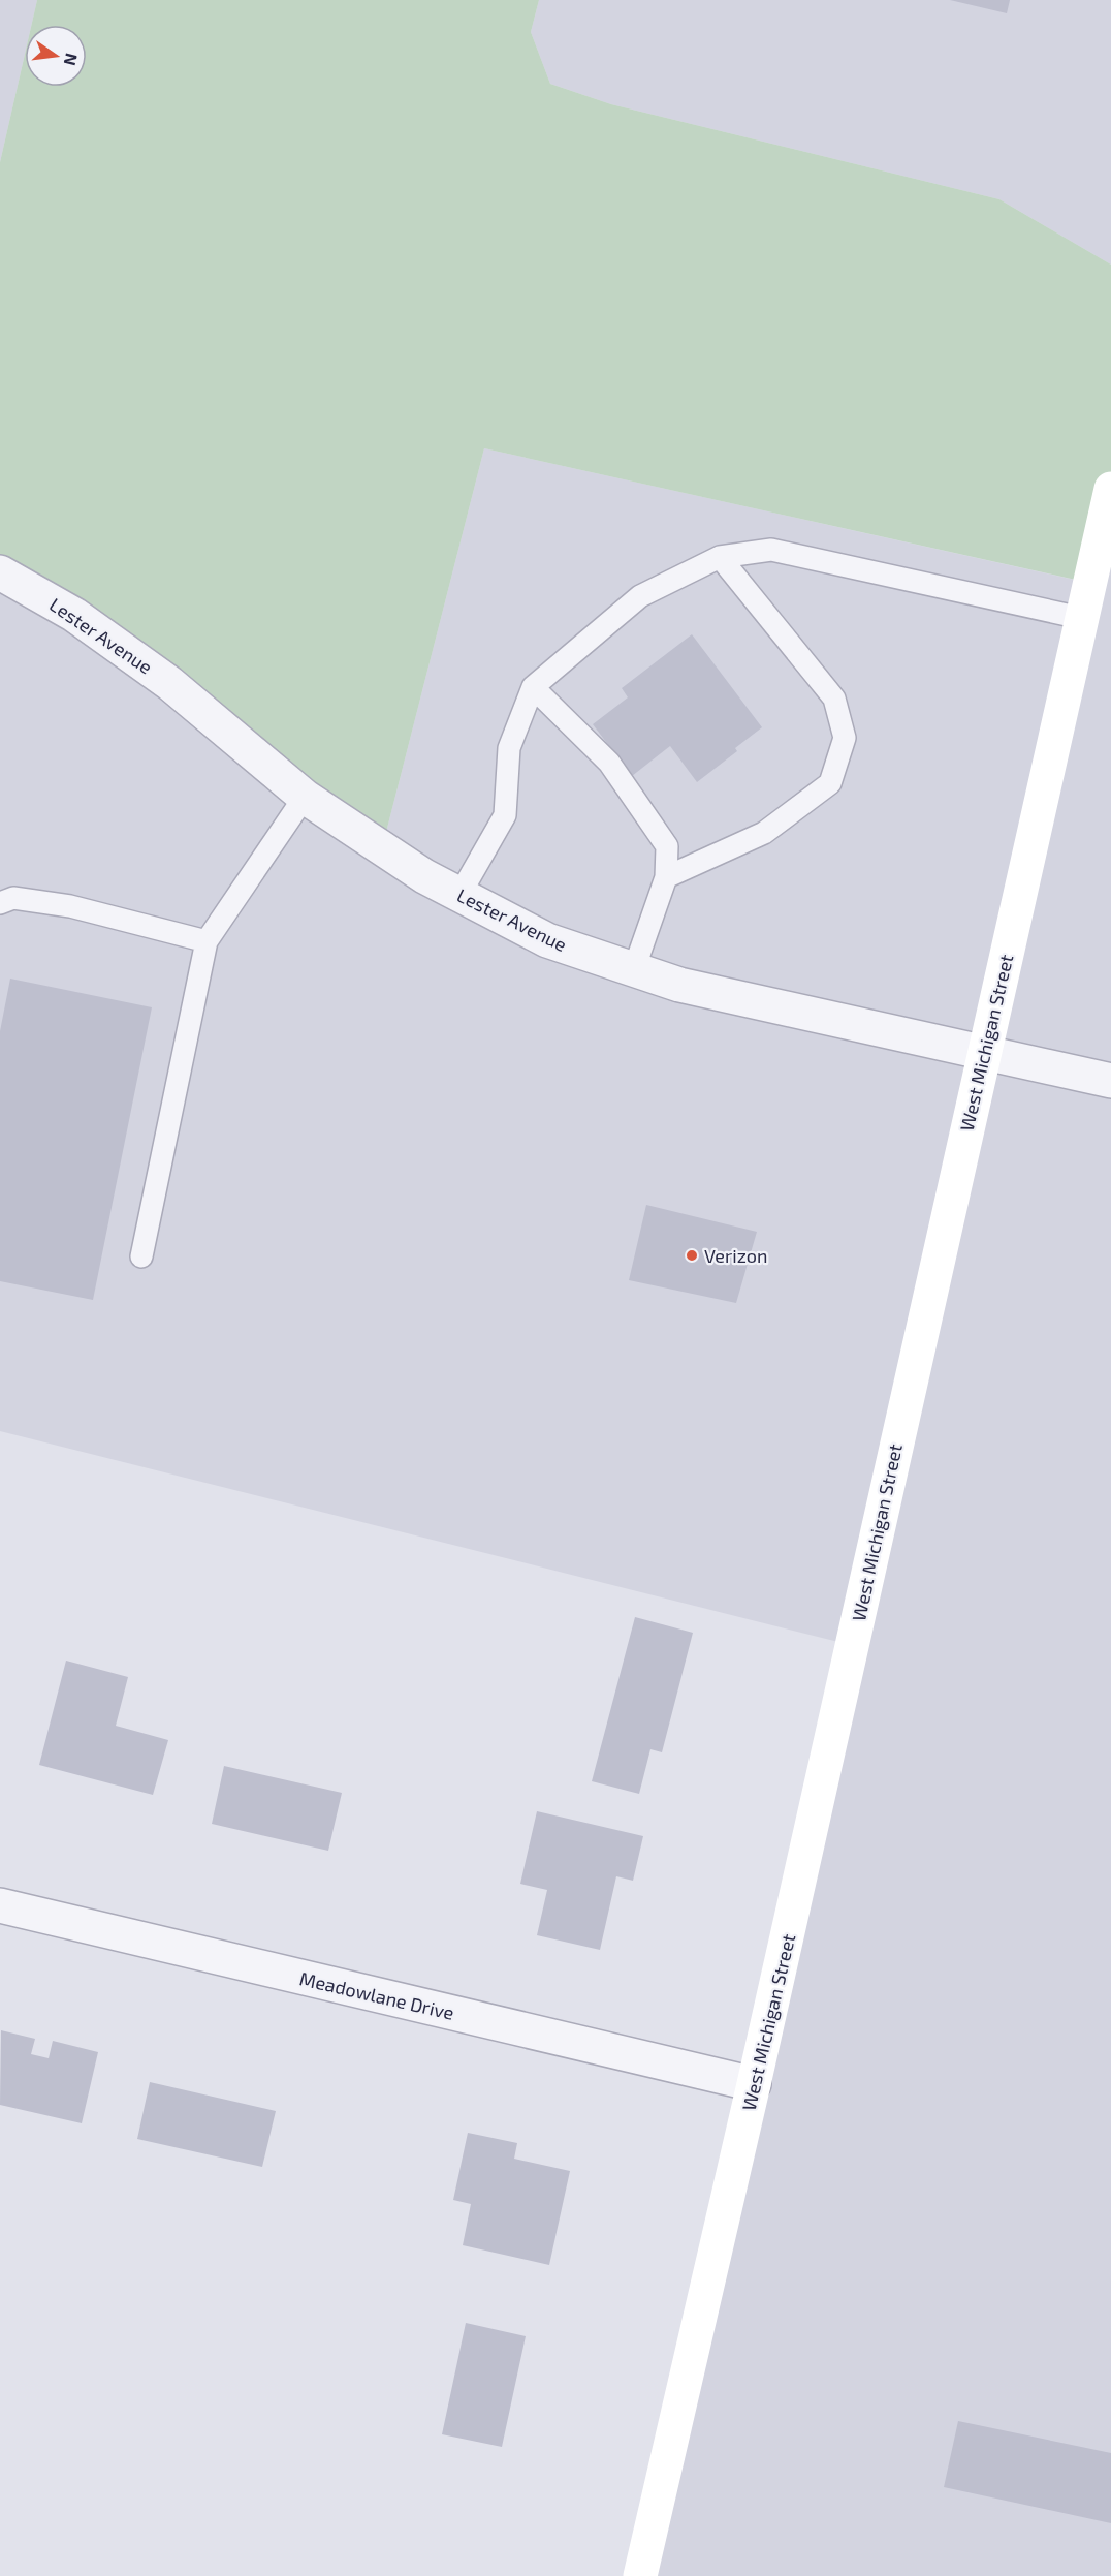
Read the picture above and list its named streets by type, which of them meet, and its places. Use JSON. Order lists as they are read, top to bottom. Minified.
{"streets":{"main road":["West Michigan Street"],"street":["Lester Avenue","Meadowlane Drive"]},"crossings":[["Lester Avenue","West Michigan Street"],["West Michigan Street","Meadowlane Drive"]],"places":["Verizon"],"north":"right"}
